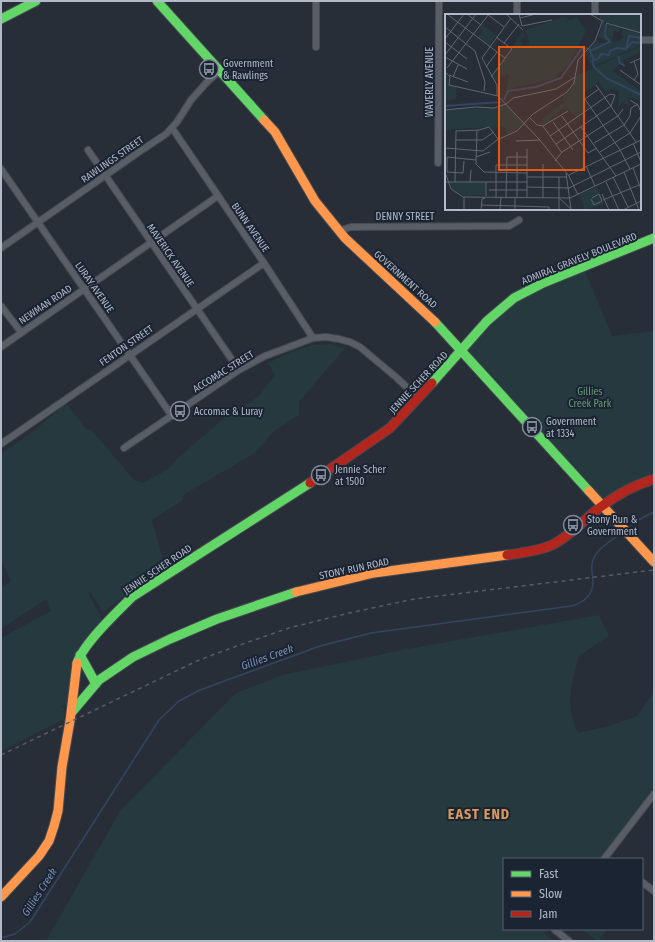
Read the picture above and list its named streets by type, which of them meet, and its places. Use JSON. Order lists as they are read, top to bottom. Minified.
{"streets":{"street":["WAVERLY AVENUE","RAWLINGS STREET","DENNY STREET","BUNN AVENUE","MAVERICK AVENUE","ADMIRAL GRAVELY BOULEVARD","GOVERNMENT ROAD","LURAY AVENUE","NEWMAN ROAD","FENTON STREET","ACCOMAC STREET","JENNIE SCHER ROAD","STONY RUN ROAD"]},"crossings":[["RAWLINGS STREET","BUNN AVENUE"],["RAWLINGS STREET","MAVERICK AVENUE"],["RAWLINGS STREET","GOVERNMENT ROAD"],["RAWLINGS STREET","LURAY AVENUE"],["DENNY STREET","GOVERNMENT ROAD"],["BUNN AVENUE","NEWMAN ROAD"],["BUNN AVENUE","FENTON STREET"],["BUNN AVENUE","ACCOMAC STREET"],["MAVERICK AVENUE","NEWMAN ROAD"],["MAVERICK AVENUE","FENTON STREET"],["MAVERICK AVENUE","ACCOMAC STREET"],["ADMIRAL GRAVELY BOULEVARD","GOVERNMENT ROAD"],["ADMIRAL GRAVELY BOULEVARD","JENNIE SCHER ROAD"],["GOVERNMENT ROAD","JENNIE SCHER ROAD"],["GOVERNMENT ROAD","STONY RUN ROAD"],["LURAY AVENUE","NEWMAN ROAD"],["LURAY AVENUE","FENTON STREET"],["LURAY AVENUE","ACCOMAC STREET"],["ACCOMAC STREET","JENNIE SCHER ROAD"],["JENNIE SCHER ROAD","STONY RUN ROAD"]],"districts":["EAST END"],"water":["Gillies Creek"],"parks":["Gillies Creek Park"],"places":{"bus stop":["Government & Rawlings","Accomac & Luray","Government at 1334","Jennie Scher at 1500","Stony Run & Government"]},"legend":["Fast","Slow","Jam"]}
